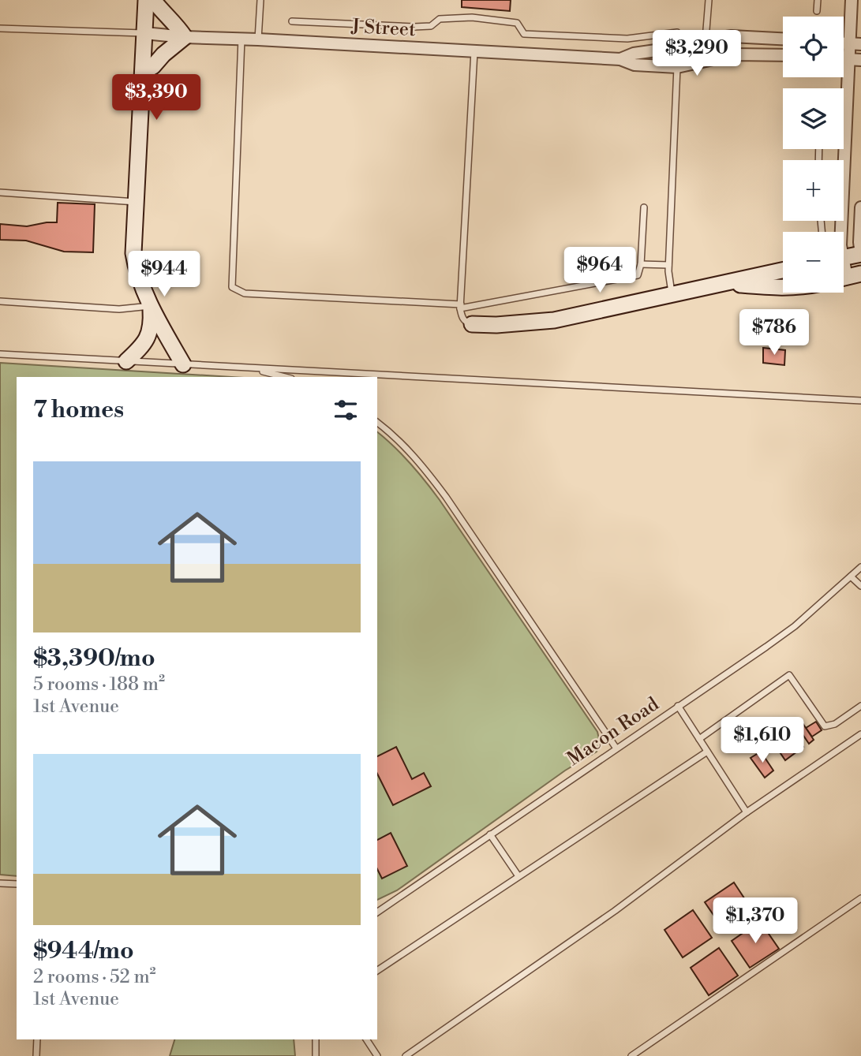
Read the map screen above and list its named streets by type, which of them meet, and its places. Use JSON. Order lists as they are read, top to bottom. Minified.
{"streets":{"street":["J Street"],"lane":["Macon Road"]},"page":{"map_buttons":["+","−"],"price":["$3,290","$3,390","$964","$944","$786","$1,610","$1,370"],"heading":"7 homes","list":[{"name":"$3,390/mo","note":"5 rooms · 188 m² · 1st Avenue"},{"name":"$944/mo","note":"2 rooms · 52 m² · 1st Avenue"}]}}
